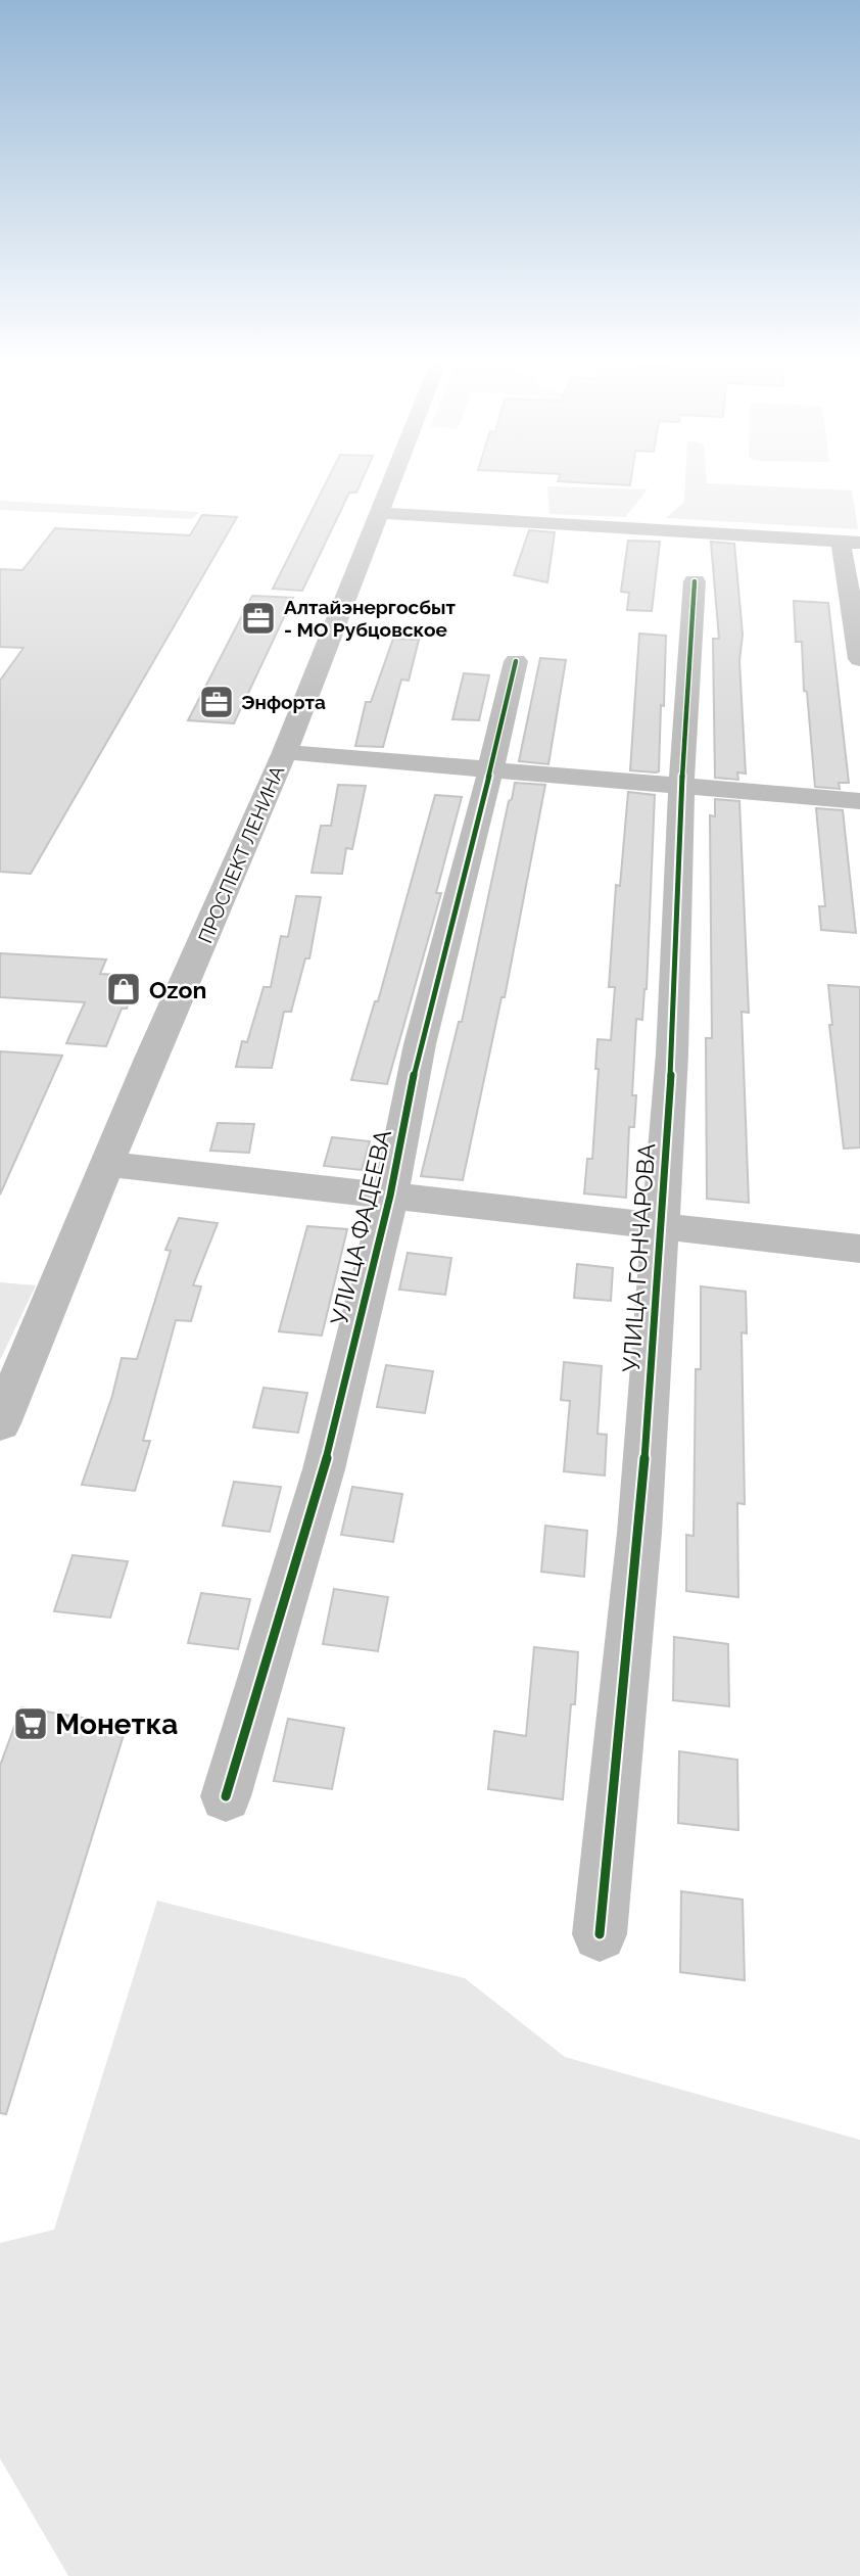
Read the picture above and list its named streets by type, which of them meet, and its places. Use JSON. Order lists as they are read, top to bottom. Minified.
{"streets":{"street":["ПРОСПЕКТ ЛЕНИНА","УЛИЦА ФАДЕЕВА","УЛИЦА ГОНЧАРОВА"]},"places":{"office":["Алтайэнергосбыт - МО Рубцовское","Энфорта"],"shop":["Ozon"],"supermarket":["Монетка"]}}
